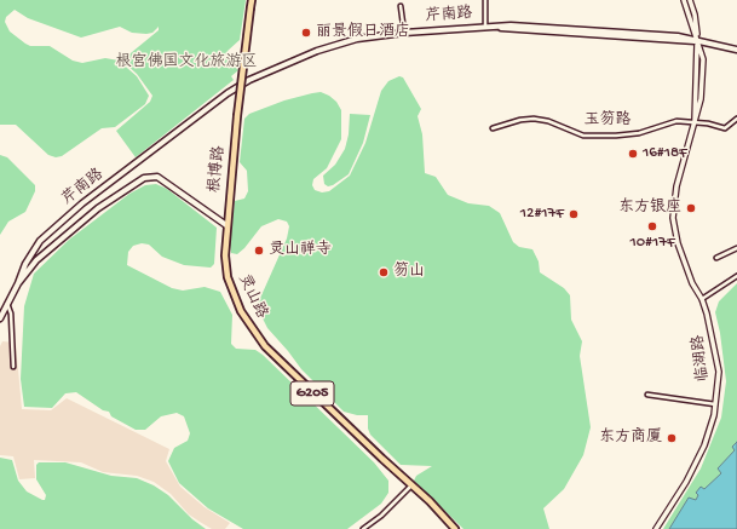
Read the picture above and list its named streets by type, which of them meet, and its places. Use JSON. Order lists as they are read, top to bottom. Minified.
{"streets":{"highway":["根博路","灵山路","G205"],"main road":["芹南路"],"street":["玉笏路","临湖路"]},"crossings":[["芹南路","临湖路"],["玉笏路","临湖路"],["根博路","灵山路"]],"parks":["根宫佛国文化旅游区"],"places":["丽景假日酒店","16#18F","东方银座","12#17F","10#17F","灵山禅寺","笏山","东方商厦"]}
